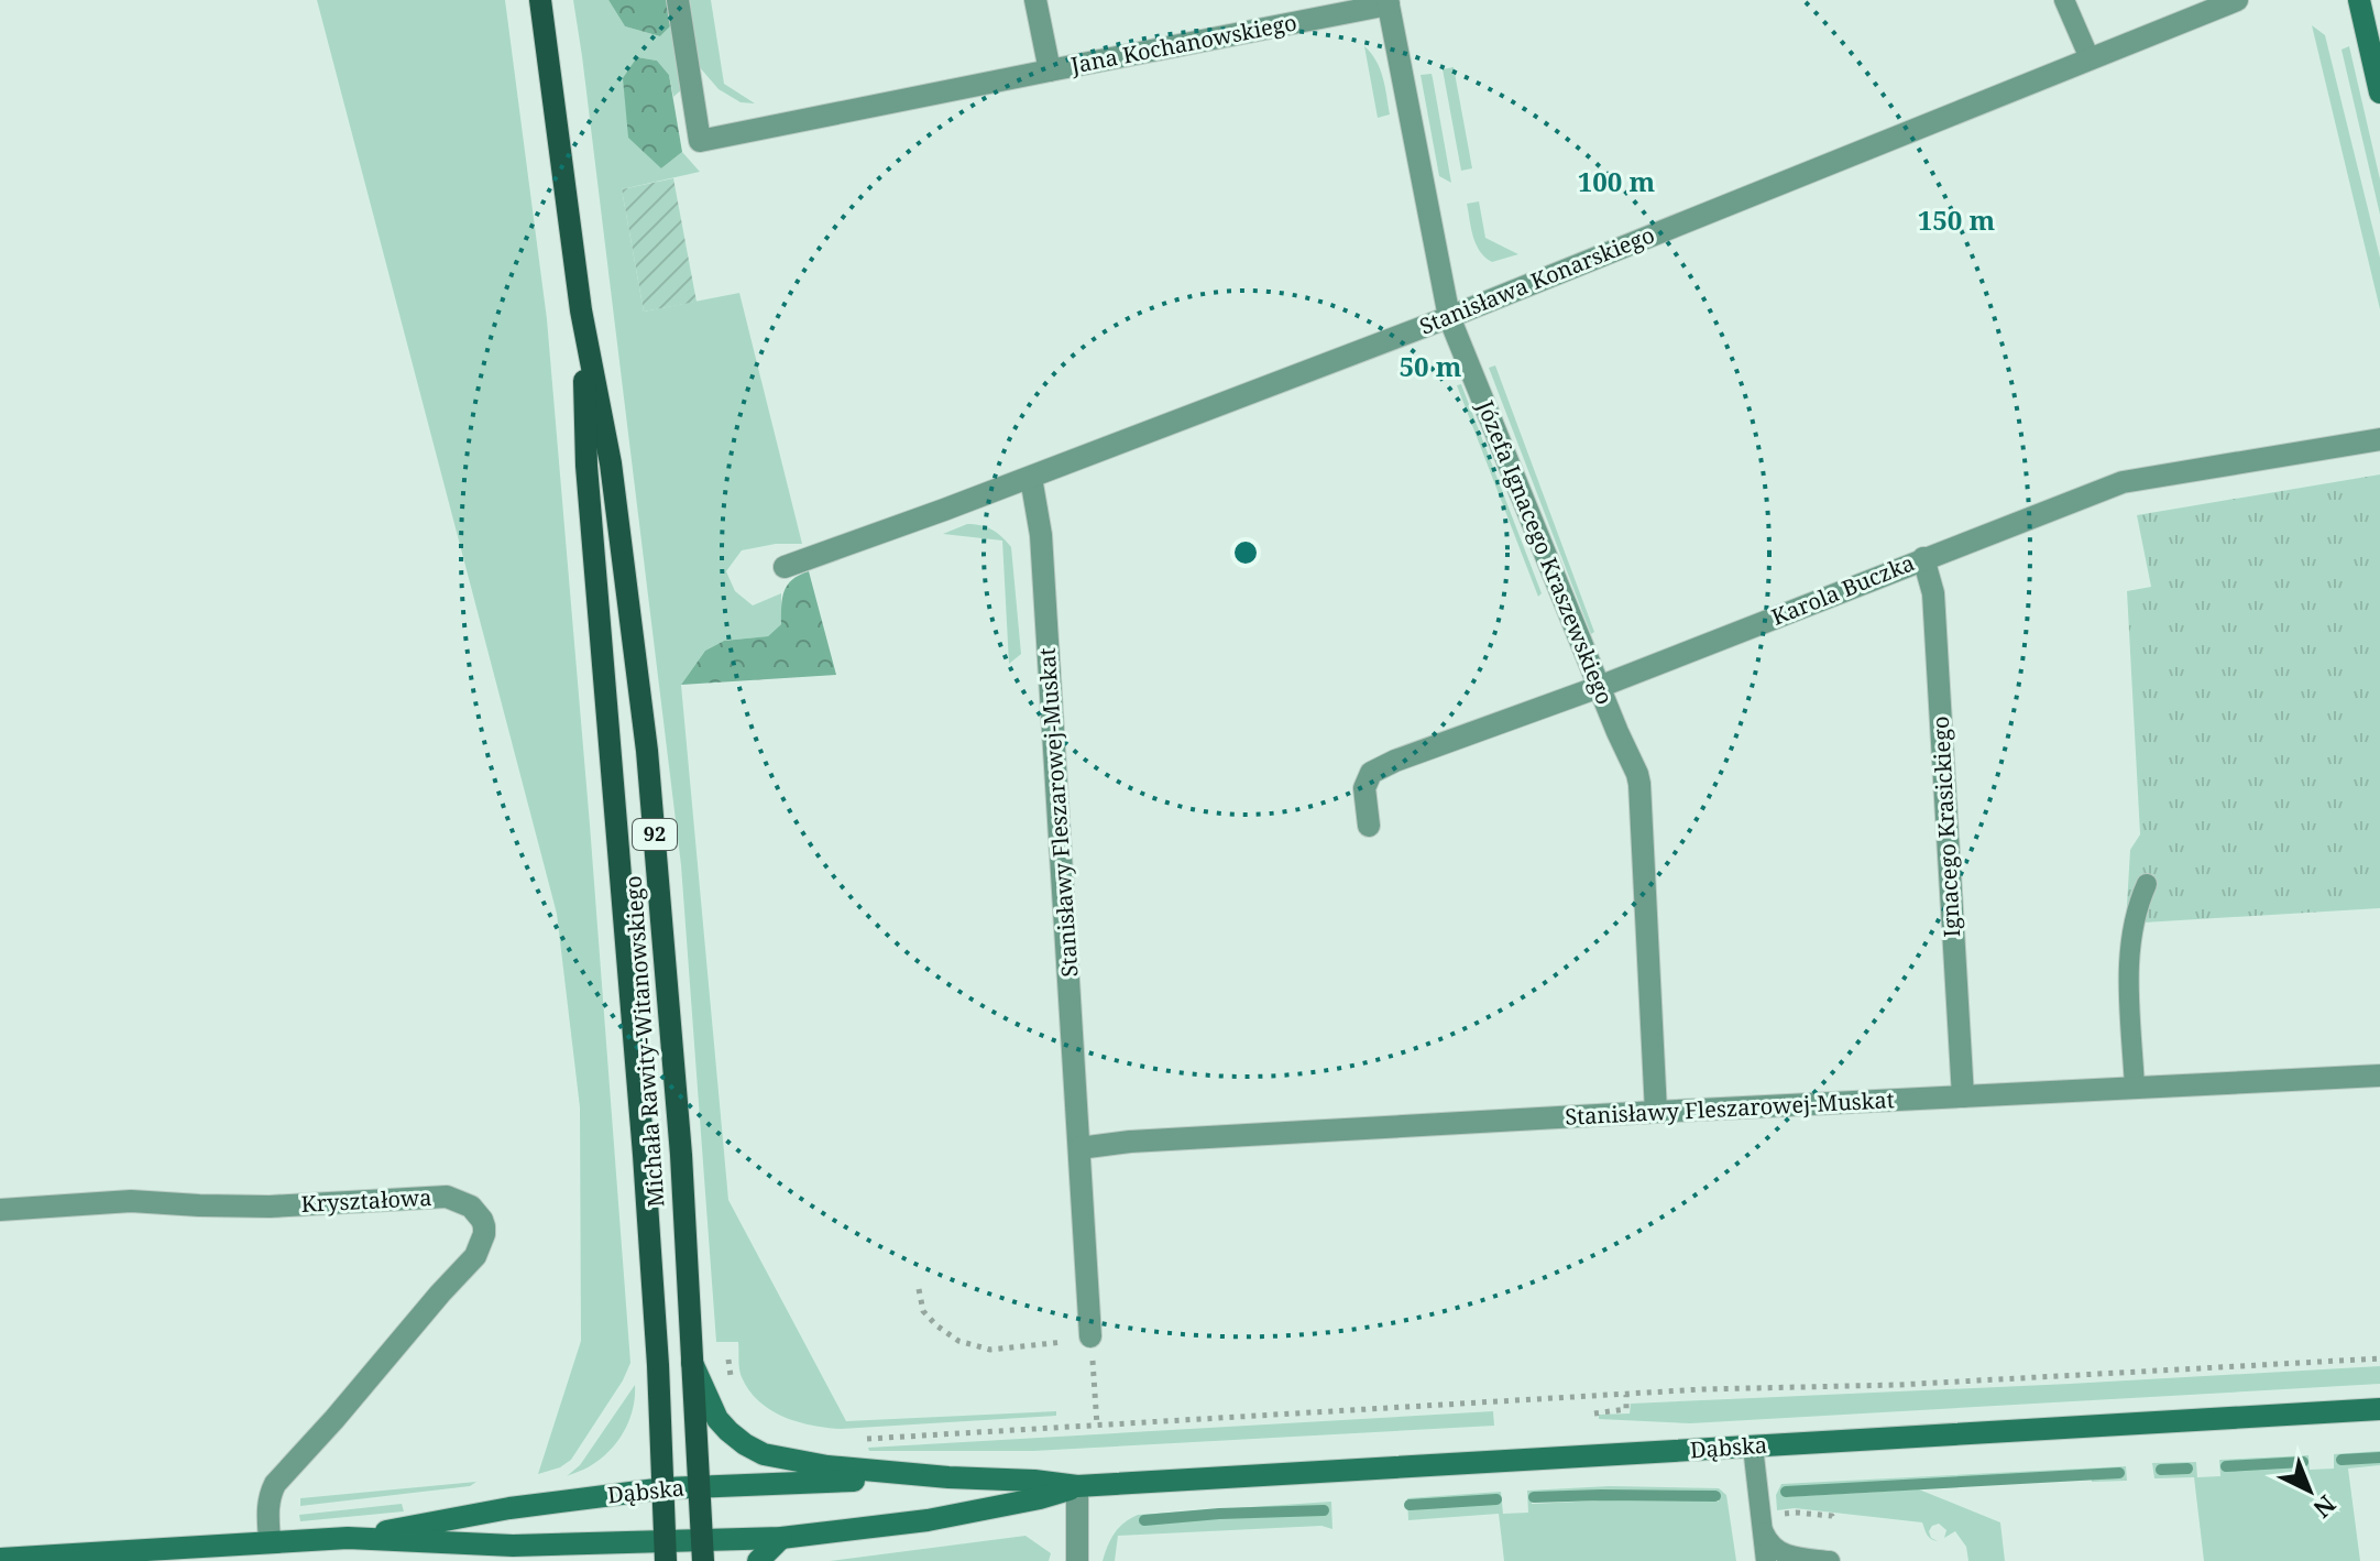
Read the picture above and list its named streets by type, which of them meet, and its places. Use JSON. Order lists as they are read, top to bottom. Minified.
{"streets":{"main road":["92","Michała Rawity-Witanowskiego"],"street":["Jana Kochanowskiego","Stanisława Konarskiego","Józefa Ignacego Kraszewskiego","Karola Buczka","Stanisławy Fleszarowej-Muskat","Ignacego Krasickiego","Kryształowa","Dąbska"]},"crossings":[["Jana Kochanowskiego","Józefa Ignacego Kraszewskiego"],["Stanisława Konarskiego","Józefa Ignacego Kraszewskiego"],["Stanisława Konarskiego","Stanisławy Fleszarowej-Muskat"],["Józefa Ignacego Kraszewskiego","Karola Buczka"],["Józefa Ignacego Kraszewskiego","Stanisławy Fleszarowej-Muskat"],["Karola Buczka","Ignacego Krasickiego"],["Stanisławy Fleszarowej-Muskat","Ignacego Krasickiego"],["Michała Rawity-Witanowskiego","Dąbska"],["Kryształowa","Dąbska"]],"north":"bottom right","rings":["100 m","150 m","50 m"]}
